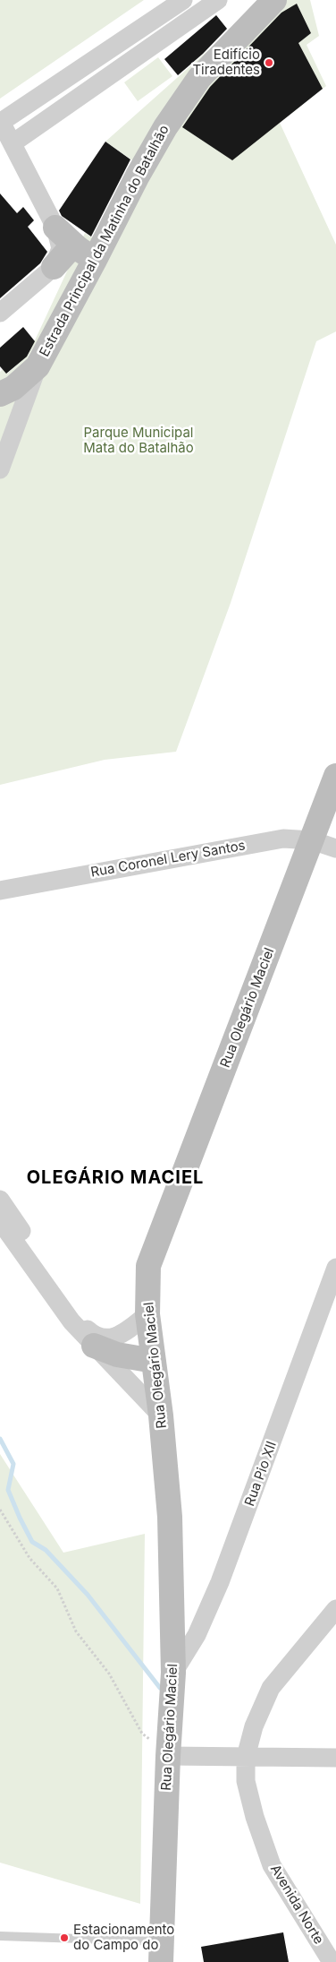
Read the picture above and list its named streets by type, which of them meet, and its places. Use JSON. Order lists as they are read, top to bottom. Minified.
{"streets":{"street":["Estrada Principal da Matinha do Batalhão","Rua Coronel Lery Santos","Rua Olegário Maciel","Rua Pio XII","Avenida Norte"]},"crossings":[["Rua Coronel Lery Santos","Rua Olegário Maciel"],["Rua Olegário Maciel","Rua Pio XII"]],"districts":["OLEGÁRIO MACIEL"],"parks":["Parque Municipal Mata do Batalhão"],"places":["Edifício Tiradentes","Estacionamento do Campo do"]}
